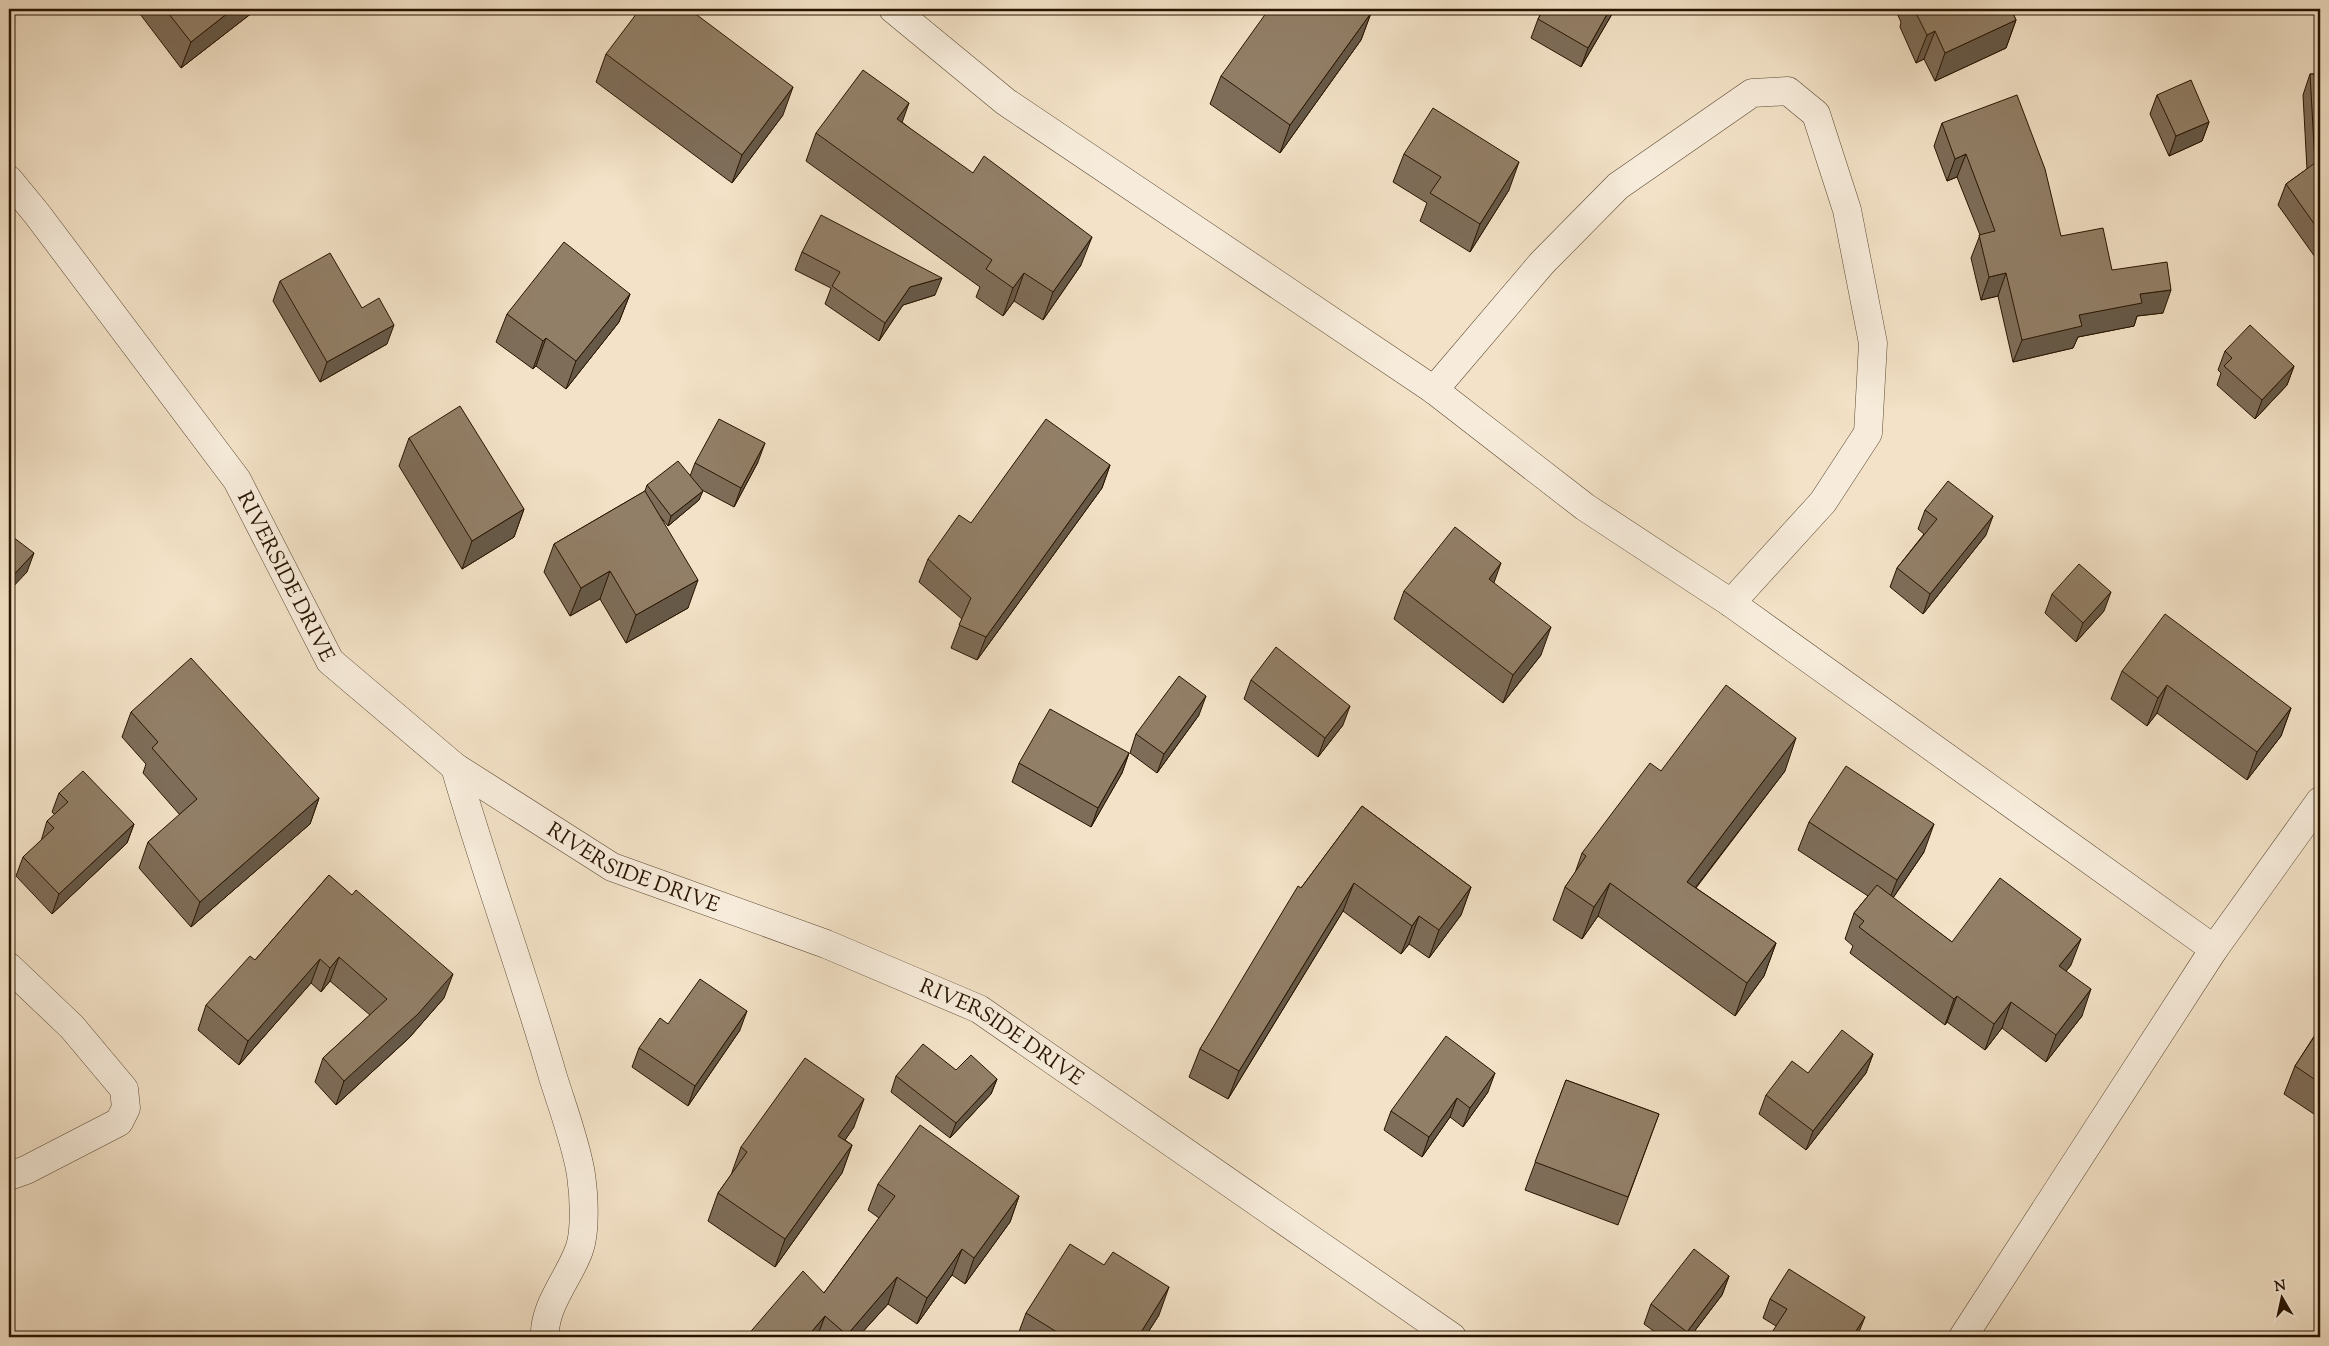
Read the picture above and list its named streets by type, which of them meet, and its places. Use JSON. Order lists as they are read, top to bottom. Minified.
{"streets":{"street":["RIVERSIDE DRIVE"]},"north":"top"}
